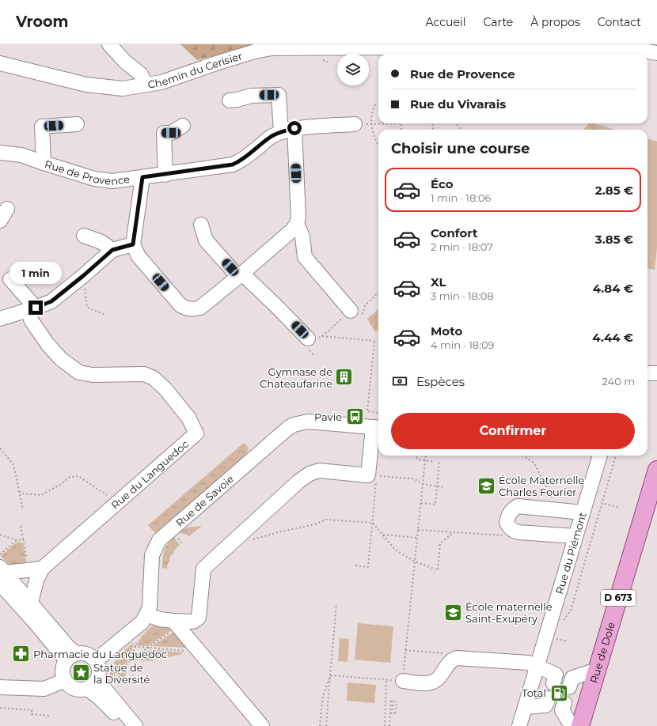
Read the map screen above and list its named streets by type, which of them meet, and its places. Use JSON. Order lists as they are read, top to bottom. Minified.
{"streets":{"main road":["D 673","Rue de Dole"],"street":["Chemin du Cerisier","Rue de Provence","Rue du Languedoc","Rue de Savoie","Rue du Piémont"]},"places":{"building":["Gymnase de Chateaufarine"],"bus stop":["Pavie"],"school or university":["École Maternelle Charles Fourier","École maternelle Saint-Exupéry"],"pharmacy":["Pharmacie du Languedoc"],"place":["Statue de la Diversité"],"fuel station":["Total"]},"page":{"header":"Vroom","nav":["Accueil","Carte","À propos","Contact"],"banner":["Rue de Provence","Rue du Vivarais"],"heading":"Choisir une course","list":[{"name":"Éco","note":"1 min · 18:06","value":"2.85 €"},{"name":"Confort","note":"2 min · 18:07","value":"3.85 €"},{"name":"XL","note":"3 min · 18:08","value":"4.84 €"},{"name":"Moto","note":"4 min · 18:09","value":"4.44 €"}],"bubble":"1 min","pay":["Espèces","240 m"],"buttons":"Confirmer"}}
